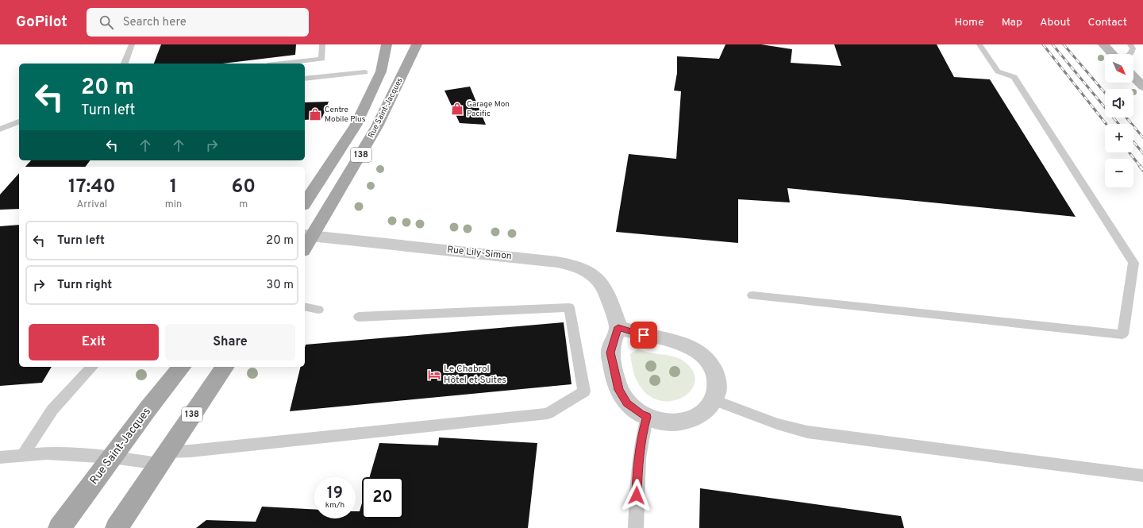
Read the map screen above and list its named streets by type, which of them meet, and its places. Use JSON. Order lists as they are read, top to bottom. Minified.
{"streets":{"main road":["Rue Saint-Jacques","138"],"street":["Rue Lily-Simon"]},"crossings":[["Rue Saint-Jacques","Rue Lily-Simon"]],"places":{"shop":["Garage Mon Pacific","Centre Mobile Plus"],"hotel":["Le Chabrol Hôtel et Suites"]},"north":"bottom right","page":{"header":"GoPilot","search":"Search here","nav":["Home","Map","About","Contact"],"map_buttons":["+","−"],"turn":["20 m","Turn left"],"eta":["17:40","Arrival","1","min","60","m"],"list":[{"name":"Turn left","value":"20 m"},{"name":"Turn right","value":"30 m"}],"buttons":["Exit","Share"],"speed":"19 km/h","limit":"20"}}
